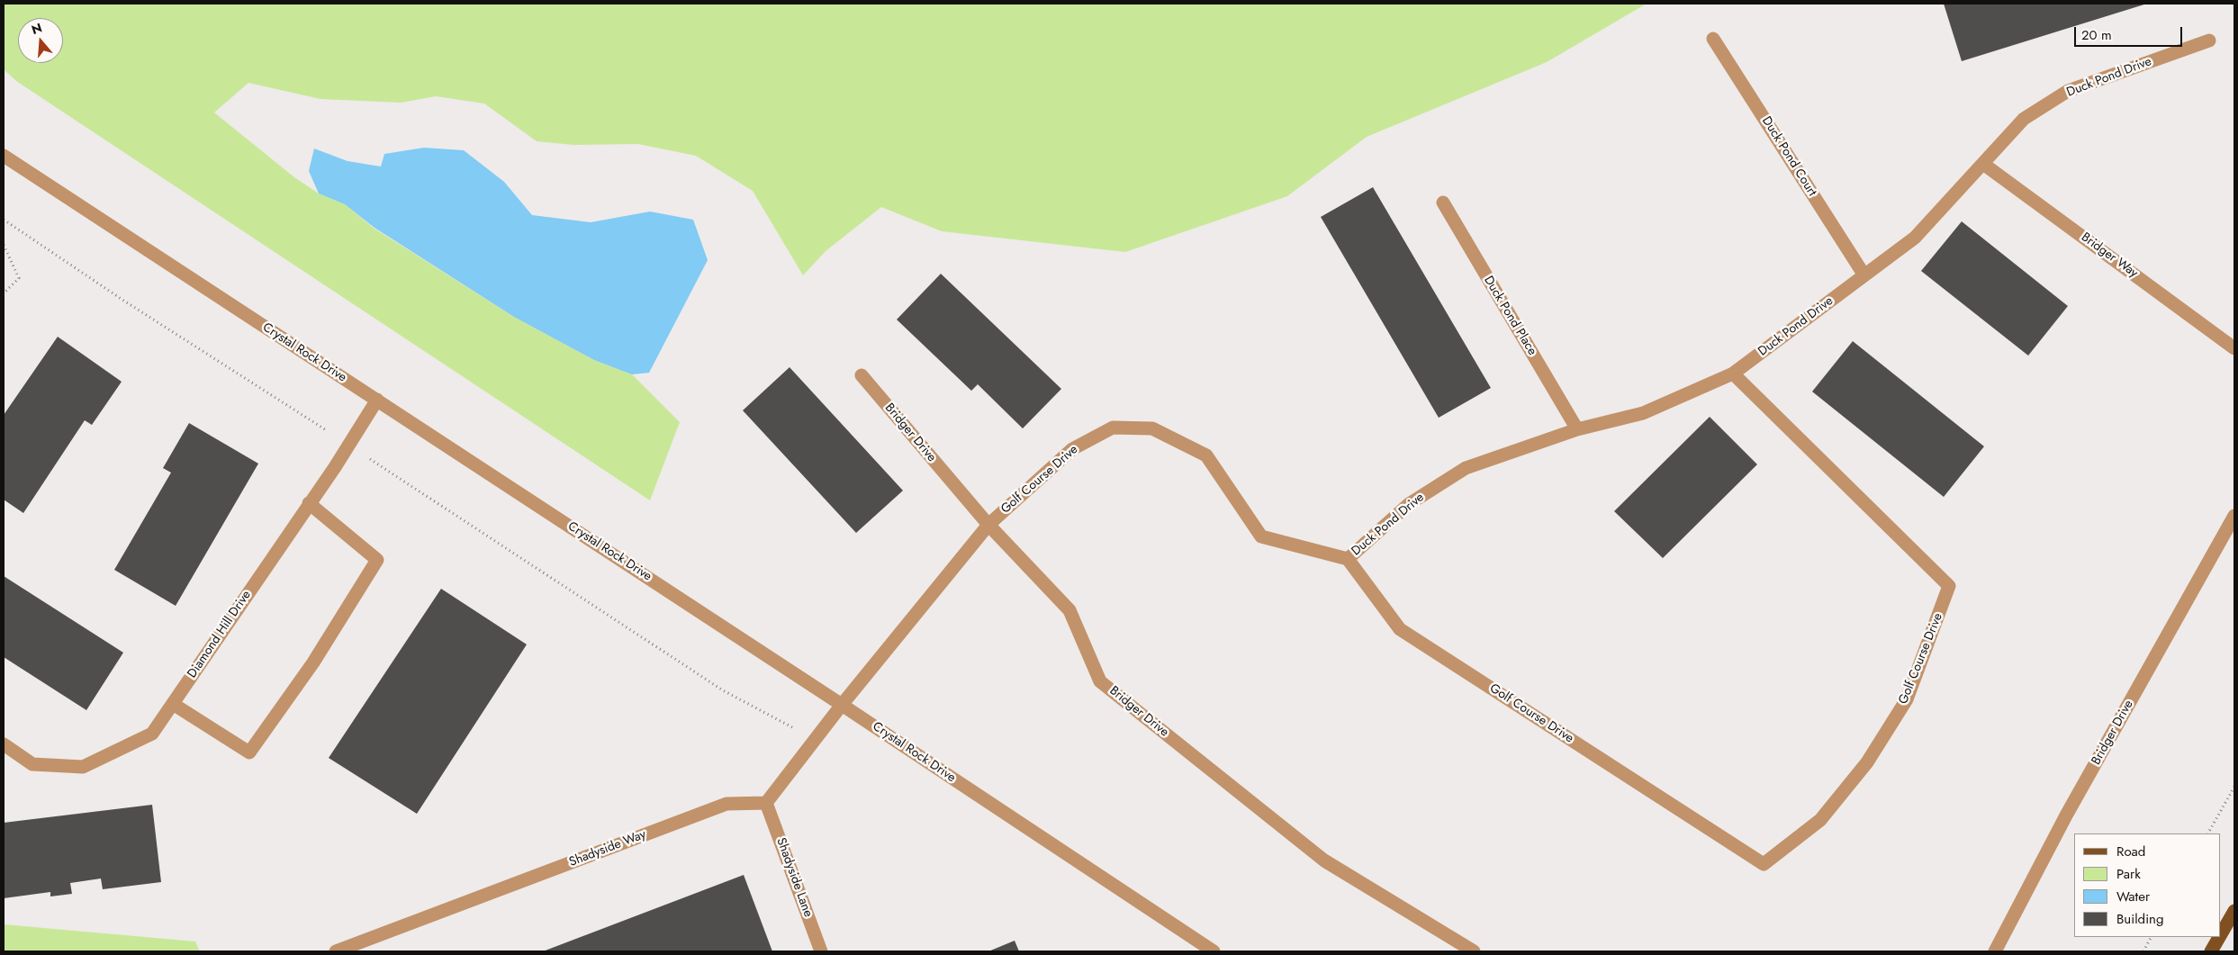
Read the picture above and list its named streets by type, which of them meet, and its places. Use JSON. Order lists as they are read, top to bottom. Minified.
{"streets":{"street":["Duck Pond Drive","Duck Pond Court","Bridger Way","Duck Pond Place","Crystal Rock Drive","Bridger Drive","Golf Course Drive","Diamond Hill Drive","Shadyside Way","Shadyside Lane"]},"crossings":[["Duck Pond Drive","Duck Pond Court"],["Duck Pond Drive","Bridger Way"],["Duck Pond Drive","Duck Pond Place"],["Duck Pond Drive","Golf Course Drive"],["Crystal Rock Drive","Golf Course Drive"],["Crystal Rock Drive","Diamond Hill Drive"],["Bridger Drive","Golf Course Drive"],["Shadyside Way","Shadyside Lane"]],"legend":["Road","Park","Water","Building"],"scale_bar":"20 m","north":"top"}
